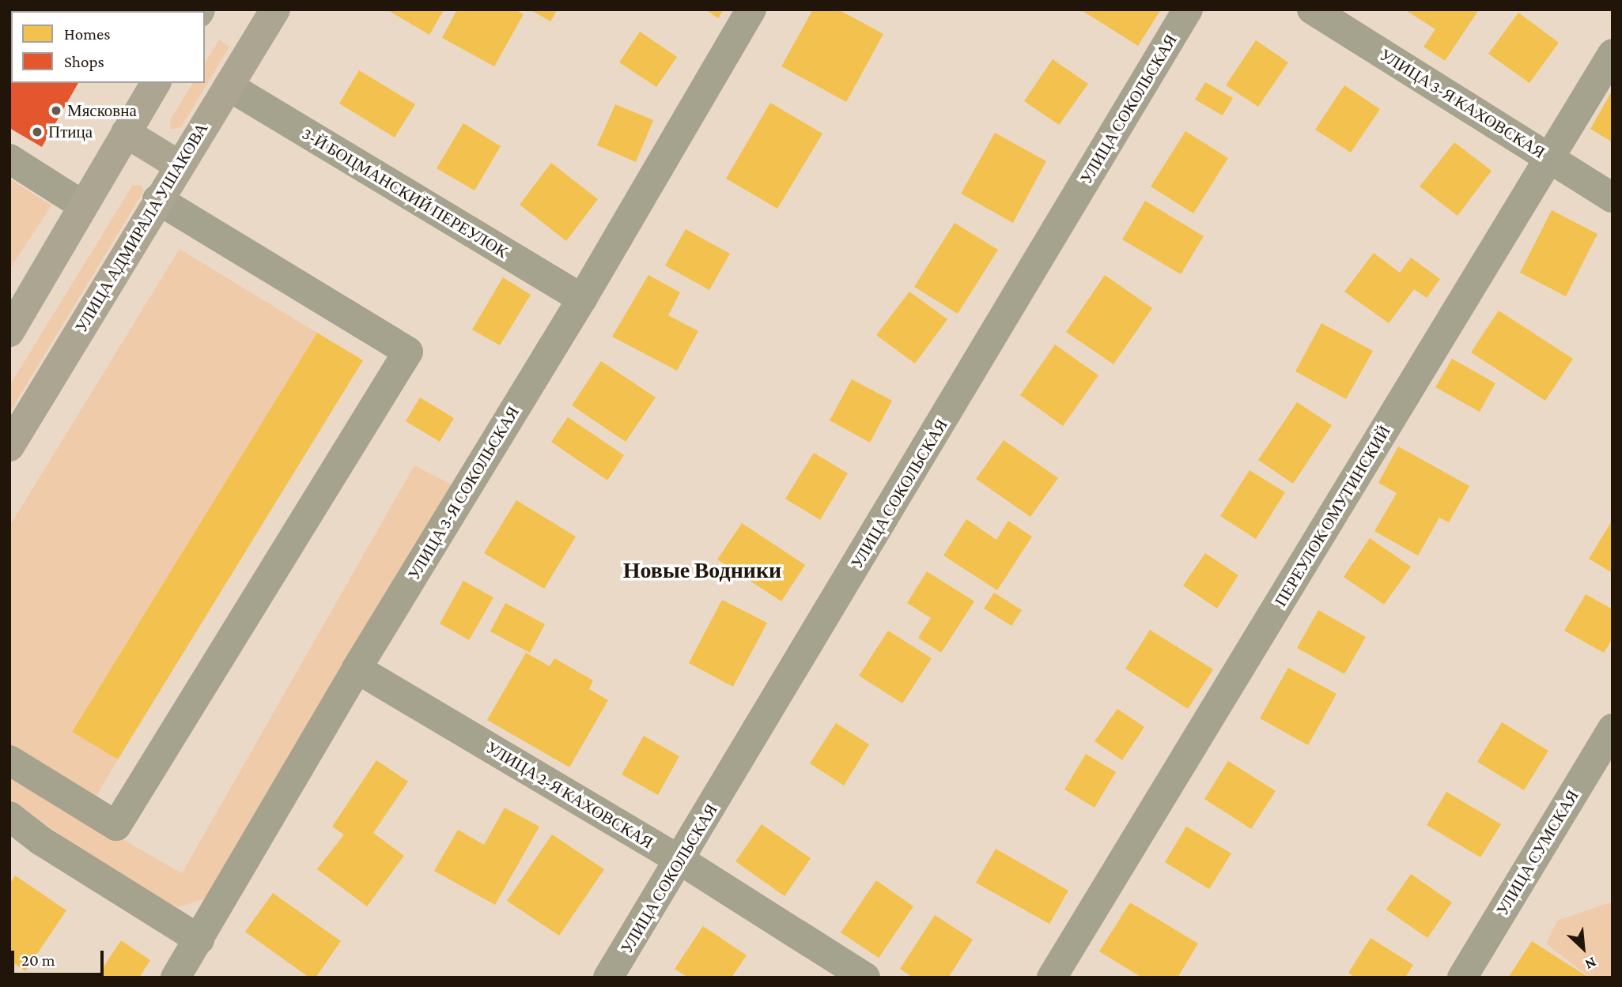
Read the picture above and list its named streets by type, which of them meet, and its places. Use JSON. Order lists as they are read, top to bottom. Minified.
{"streets":{"main road":["УЛИЦА АДМИРАЛА УШАКОВА"],"street":["УЛИЦА 3-Я КАХОВСКАЯ","УЛИЦА СОКОЛЬСКАЯ","3-Й БОЦМАНСКИЙ ПЕРЕУЛОК","УЛИЦА 3-Я СОКОЛЬСКАЯ","ПЕРЕУЛОК ОМУТИНСКИЙ","УЛИЦА 2-Я КАХОВСКАЯ","УЛИЦА СУМСКАЯ"]},"crossings":[["УЛИЦА 3-Я КАХОВСКАЯ","ПЕРЕУЛОК ОМУТИНСКИЙ"],["УЛИЦА СОКОЛЬСКАЯ","УЛИЦА 2-Я КАХОВСКАЯ"],["3-Й БОЦМАНСКИЙ ПЕРЕУЛОК","УЛИЦА АДМИРАЛА УШАКОВА"],["3-Й БОЦМАНСКИЙ ПЕРЕУЛОК","УЛИЦА 3-Я СОКОЛЬСКАЯ"],["УЛИЦА 3-Я СОКОЛЬСКАЯ","УЛИЦА 2-Я КАХОВСКАЯ"]],"districts":["Новые Водники"],"places":["Мясковна","Птица"],"legend":["Homes","Shops"],"scale_bar":"20 m","north":"bottom right"}
